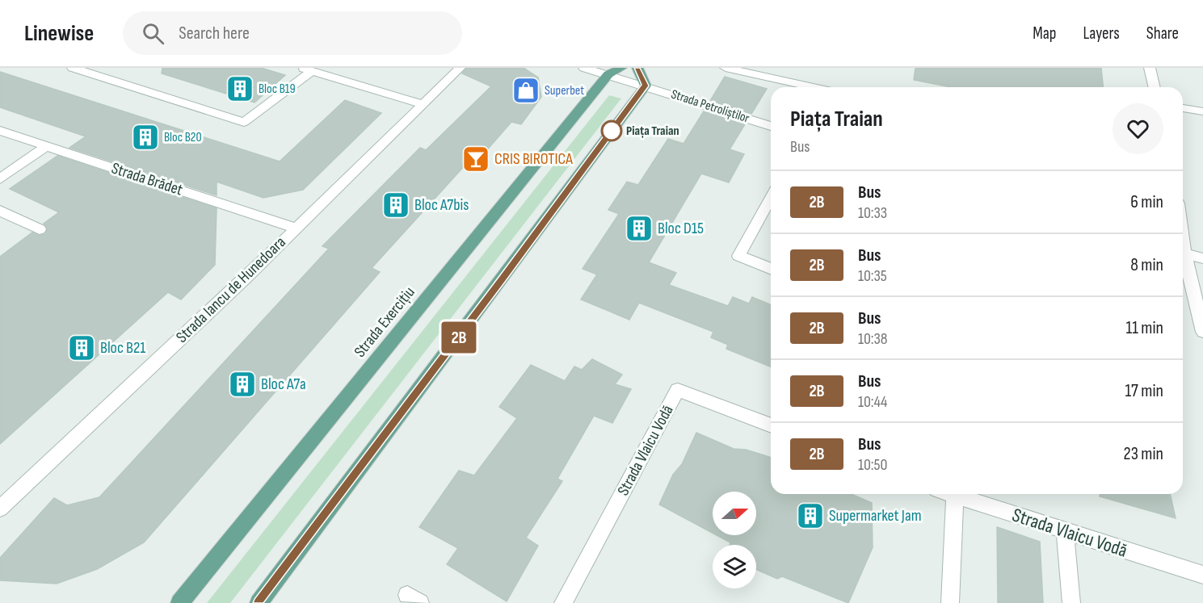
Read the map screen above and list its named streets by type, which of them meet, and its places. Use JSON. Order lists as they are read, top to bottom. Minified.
{"streets":{"main road":["Strada Exercițiu"],"street":["Strada Petroliștilor","Strada Brădet","Strada Iancu de Hunedoara","Strada Vlaicu Vodă"]},"crossings":[["Strada Petroliștilor","Strada Exercițiu"],["Strada Brădet","Strada Iancu de Hunedoara"]],"places":{"building":["Bloc B19","Bloc B20","Bloc A7bis","Bloc D15","Bloc B21","Bloc A7a","Supermarket Jam"],"shop":["Superbet"],"other":["Piața Traian"],"bar":["CRIS BIROTICA"]},"lines":["bus line 2B"],"north":"right","page":{"header":"Linewise","search":"Search here","nav":["Map","Layers","Share"],"on_map":"2B","heading":["Piața Traian","Bus"],"list":[{"mark":"2B","name":"Bus","note":"10:33","value":"6 min"},{"mark":"2B","name":"Bus","note":"10:35","value":"8 min"},{"mark":"2B","name":"Bus","note":"10:38","value":"11 min"},{"mark":"2B","name":"Bus","note":"10:44","value":"17 min"},{"mark":"2B","name":"Bus","note":"10:50","value":"23 min"}]}}
